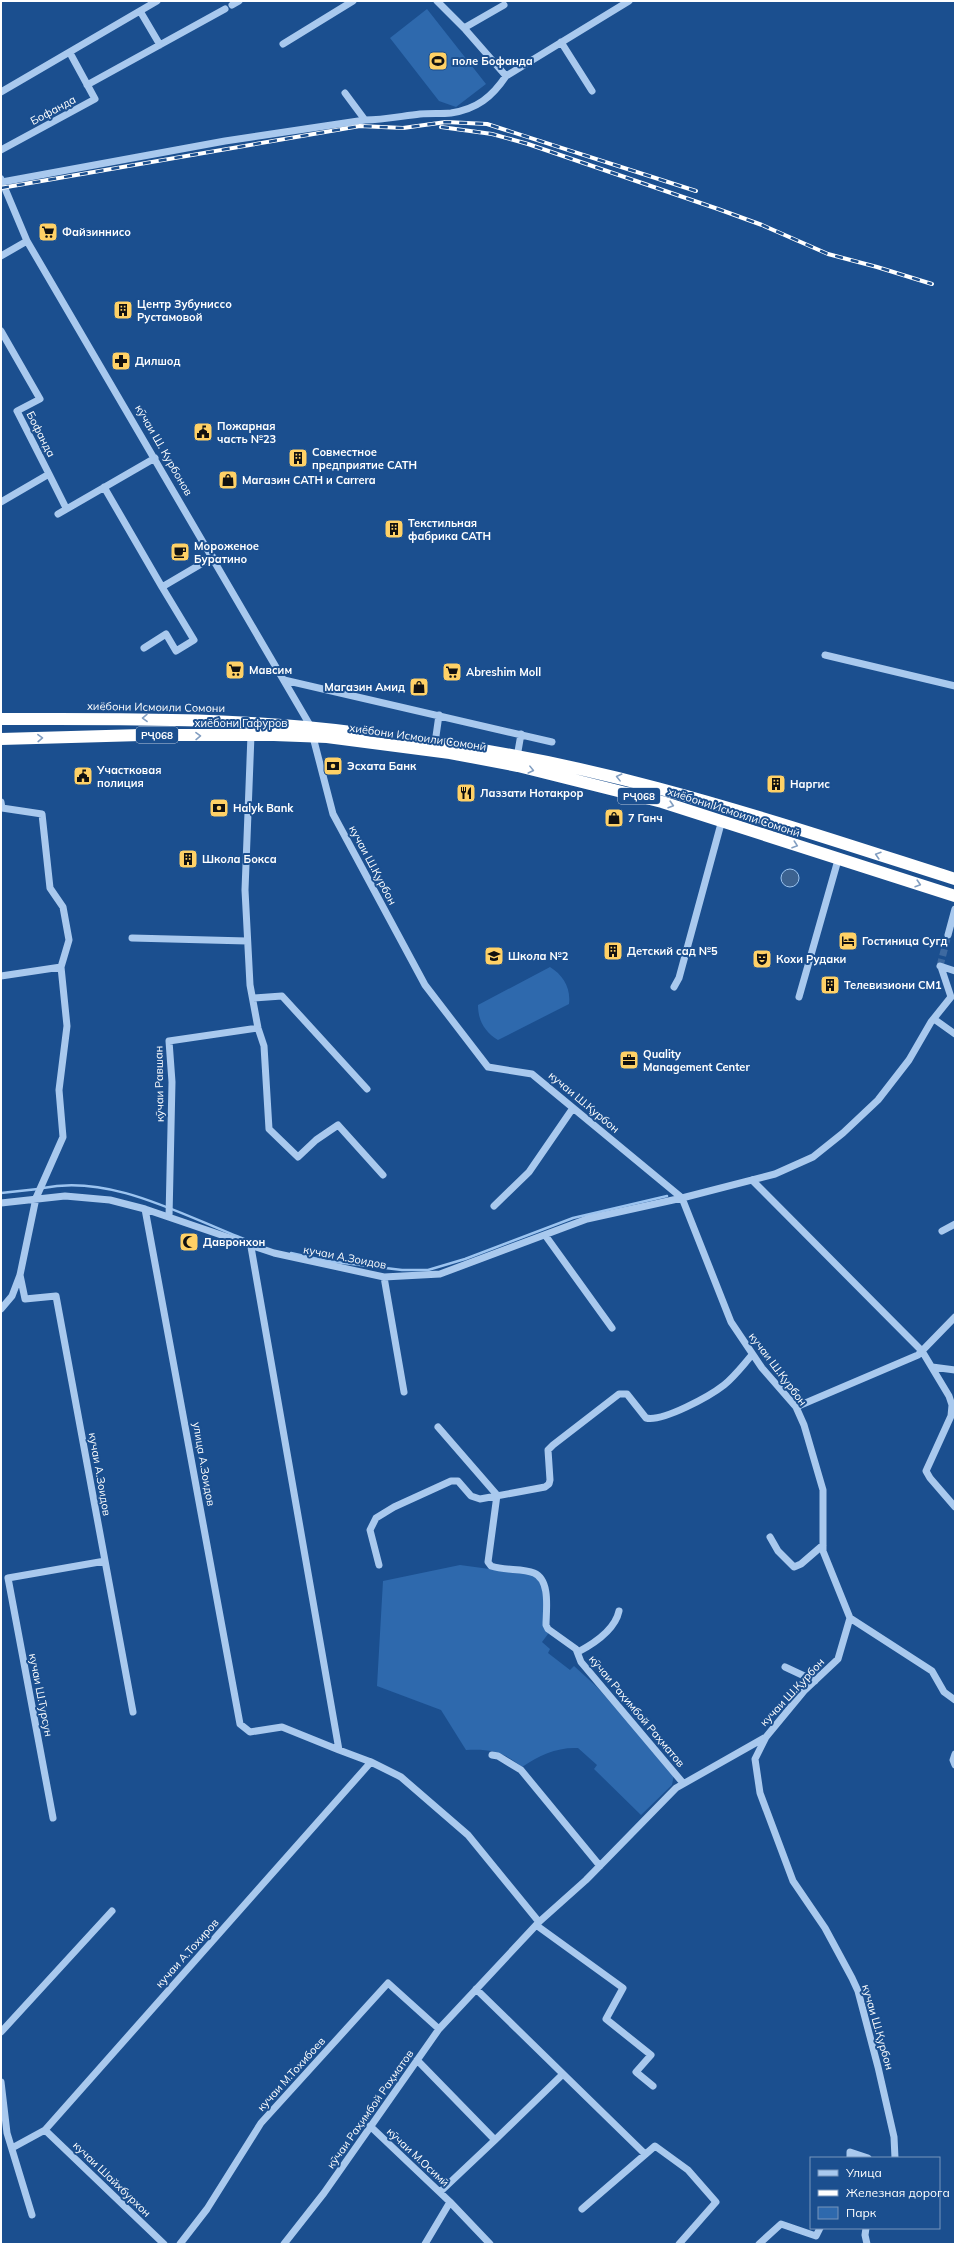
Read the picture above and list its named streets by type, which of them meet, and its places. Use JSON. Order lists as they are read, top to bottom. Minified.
{"streets":{"highway":["хиёбони Исмоили Сомони","хиёбони Гафуров","РҶ068","хиёбони Исмоили Сомонӣ"],"street":["Бофанда","кӯчаи Ш. Курбонов","кучаи Ш.Қурбон","кӯчаи Равшан","кучаи А.Зоидов","улица А.Зоидов","кучаи Ш.Турсун","кӯчаи Раҳимбой Раҳматов","кучаи А.Тохиров","кучаи М.Тохибоев","кӯчаи М.Осимӣ","кучаи Шайхбурхон"]},"crossings":[["кӯчаи Ш. Курбонов","хиёбони Исмоили Сомони"],["кӯчаи Ш. Курбонов","хиёбони Гафуров"],["кӯчаи Ш. Курбонов","хиёбони Исмоили Сомонӣ"],["кӯчаи Ш. Курбонов","кучаи Ш.Қурбон"],["хиёбони Исмоили Сомони","хиёбони Гафуров"],["хиёбони Исмоили Сомони","хиёбони Исмоили Сомонӣ"],["хиёбони Исмоили Сомони","кучаи Ш.Қурбон"],["хиёбони Гафуров","хиёбони Исмоили Сомонӣ"],["хиёбони Гафуров","кучаи Ш.Қурбон"],["хиёбони Исмоили Сомонӣ","кучаи Ш.Қурбон"],["кучаи Ш.Қурбон","кучаи А.Зоидов"],["кучаи Ш.Қурбон","кӯчаи Раҳимбой Раҳматов"],["кӯчаи Равшан","кучаи А.Зоидов"],["кучаи А.Зоидов","улица А.Зоидов"],["кучаи А.Зоидов","кучаи Ш.Турсун"],["кӯчаи Раҳимбой Раҳматов","кучаи М.Тохибоев"],["кӯчаи Раҳимбой Раҳматов","кӯчаи М.Осимӣ"],["кучаи А.Тохиров","кучаи Шайхбурхон"]],"one_way":["хиёбони Исмоили Сомони","хиёбони Гафуров"],"places":{"sports":["поле Бофанда"],"supermarket":["Файзиннисо","Мавсим","Abreshim Moll"],"building":["Центр Зубуниссо Рустамовой","Совместное предприятие CATH","Текстильная фабрика САТН","Наргис","Школа Бокса","Детский сад №5","Телевизиони СМ1"],"pharmacy":["Дилшод"],"public building":["Пожарная часть №23","Участковая полиция"],"shop":["Магазин САТН и Carrera","Магазин Амид","7 Ганч"],"cafe":["Мороженое Буратино"],"bank":["Эсxата Банк","Halyk Bank"],"restaurant":["Лаззати Нотакрор"],"hotel":["Гостиница Сугд"],"school or university":["Школа №2"],"theatre":["Кохи Рудаки"],"office":["Quality Management Center"],"mosque":["Давронхон"]},"legend":["Улица","Железная дорога","Парк"]}
